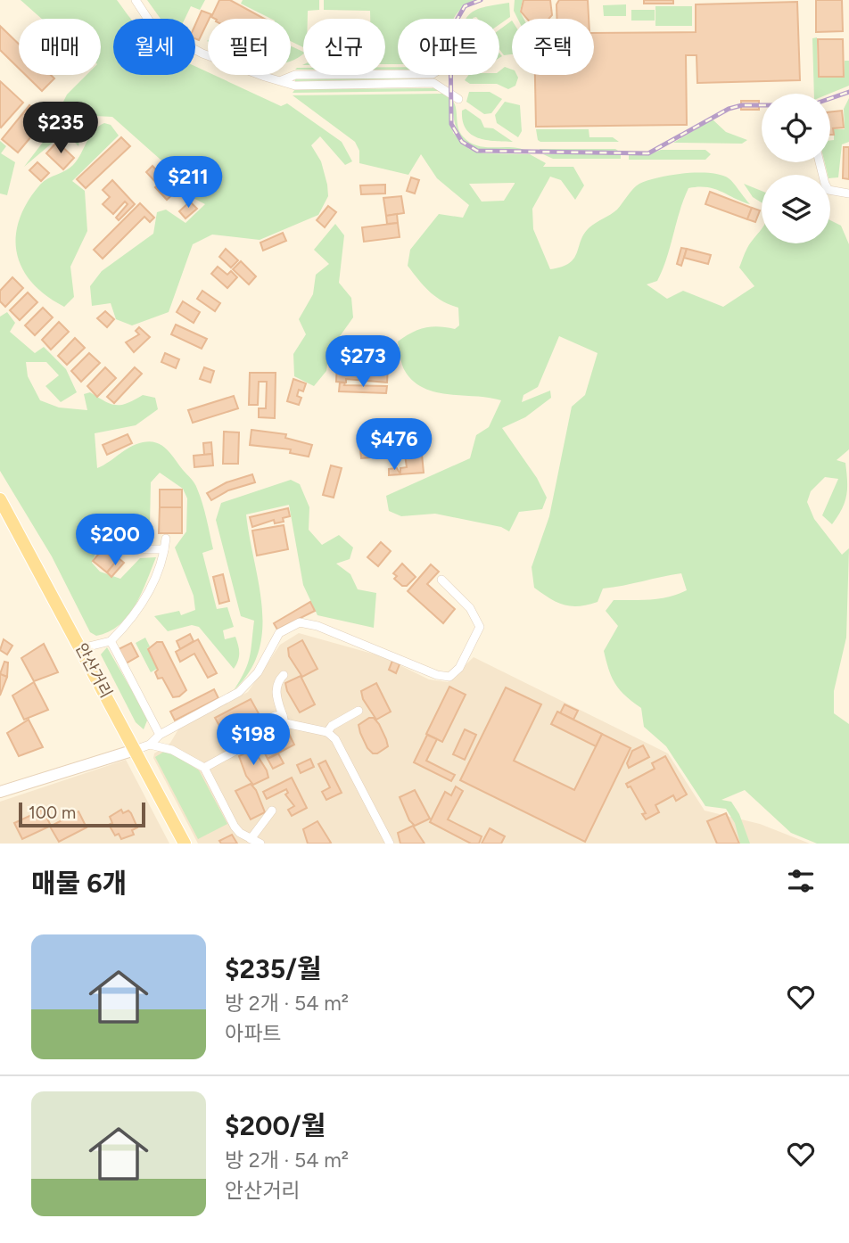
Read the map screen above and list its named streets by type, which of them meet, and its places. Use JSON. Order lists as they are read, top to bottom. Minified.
{"streets":{"main road":["안산거리"]},"scale_bar":"100 m","page":{"chip":["매매","월세","필터","신규","아파트","주택"],"price":["$235","$211","$273","$476","$200","$198"],"scale":"100 m","heading":"매물 6개","list":[{"name":"$235/월","note":"방 2개 · 54 m² · 아파트"},{"name":"$200/월","note":"방 2개 · 54 m² · 안산거리"}]}}
